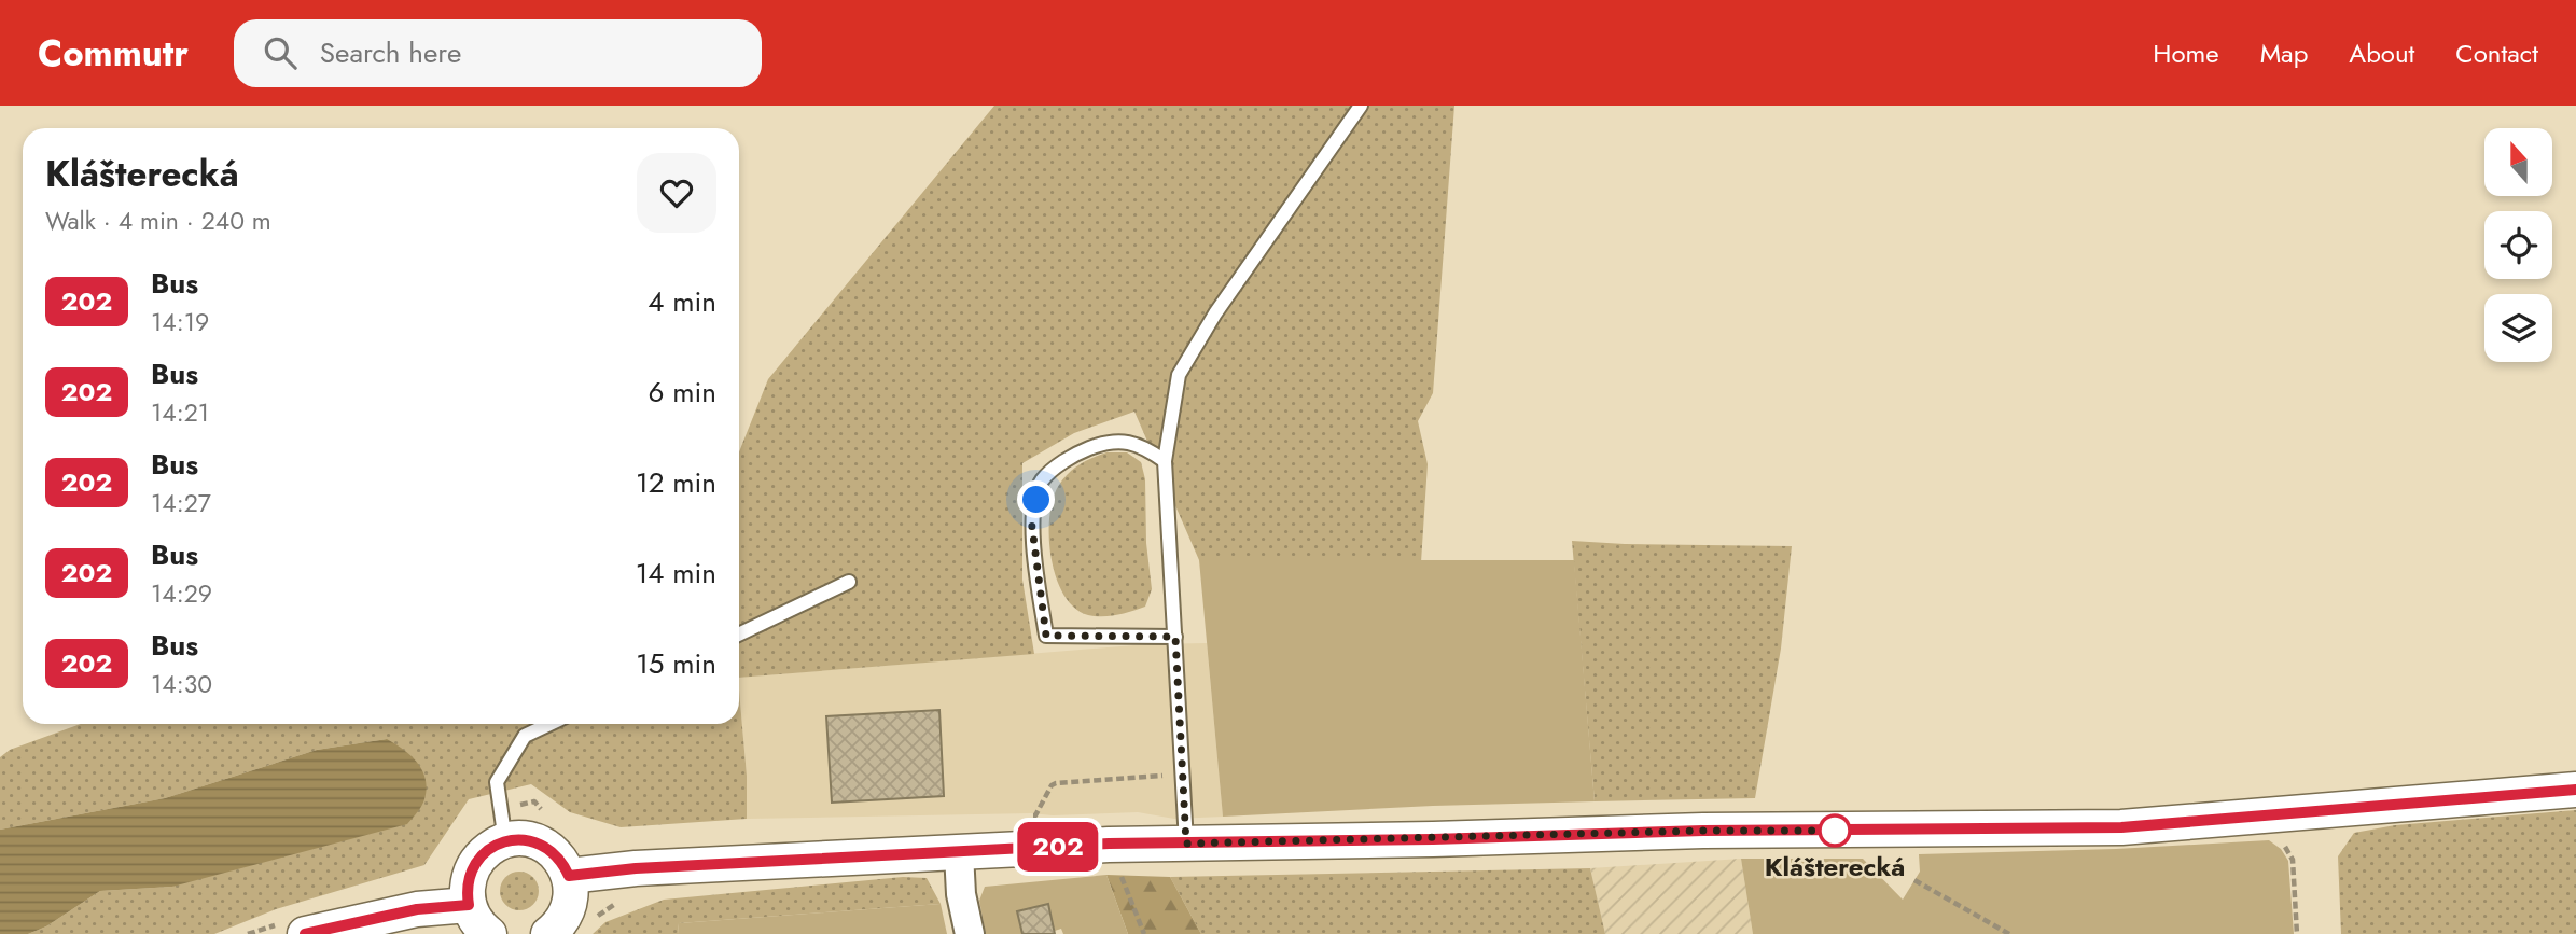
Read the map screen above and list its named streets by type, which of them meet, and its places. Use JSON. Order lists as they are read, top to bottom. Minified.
{"places":["Klášterecká"],"lines":["bus line 202"],"north":"top","page":{"header":"Commutr","search":"Search here","nav":["Home","Map","About","Contact"],"on_map":"202","heading":["Klášterecká","Walk · 4 min · 240 m"],"list":[{"mark":"202","name":"Bus","note":"14:19","value":"4 min"},{"mark":"202","name":"Bus","note":"14:21","value":"6 min"},{"mark":"202","name":"Bus","note":"14:27","value":"12 min"},{"mark":"202","name":"Bus","note":"14:29","value":"14 min"},{"mark":"202","name":"Bus","note":"14:30","value":"15 min"}]}}
